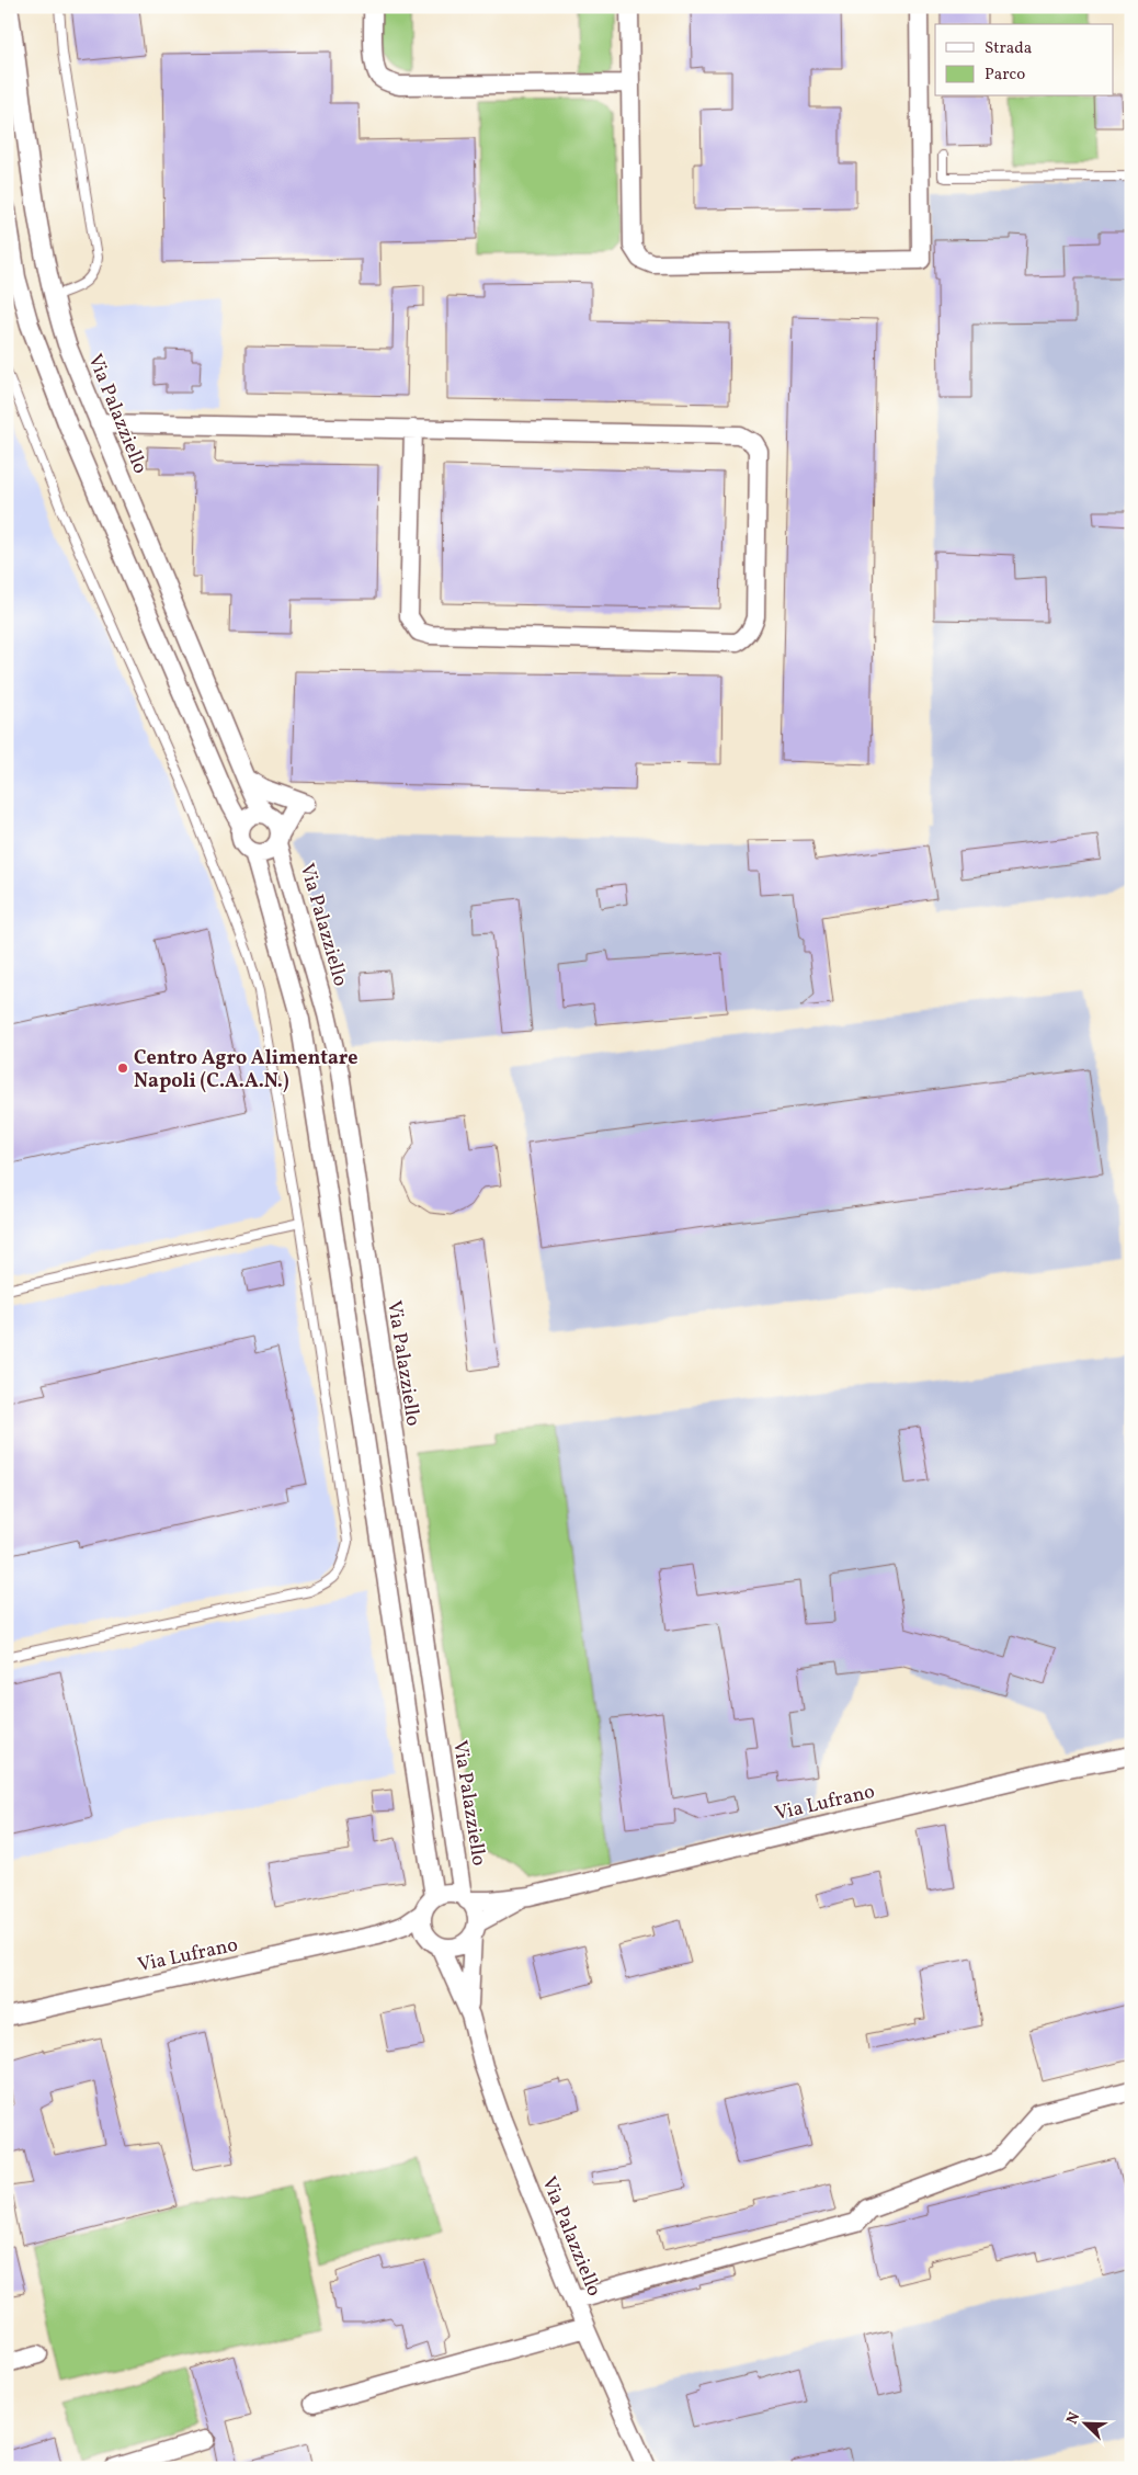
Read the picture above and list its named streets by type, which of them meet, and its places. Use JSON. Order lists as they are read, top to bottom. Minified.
{"streets":{"street":["Via Palazziello","Via Lufrano"]},"crossings":[["Via Palazziello","Via Lufrano"]],"places":["Centro Agro Alimentare Napoli (C.A.A.N.)"],"legend":["Strada","Parco"],"north":"top left"}
